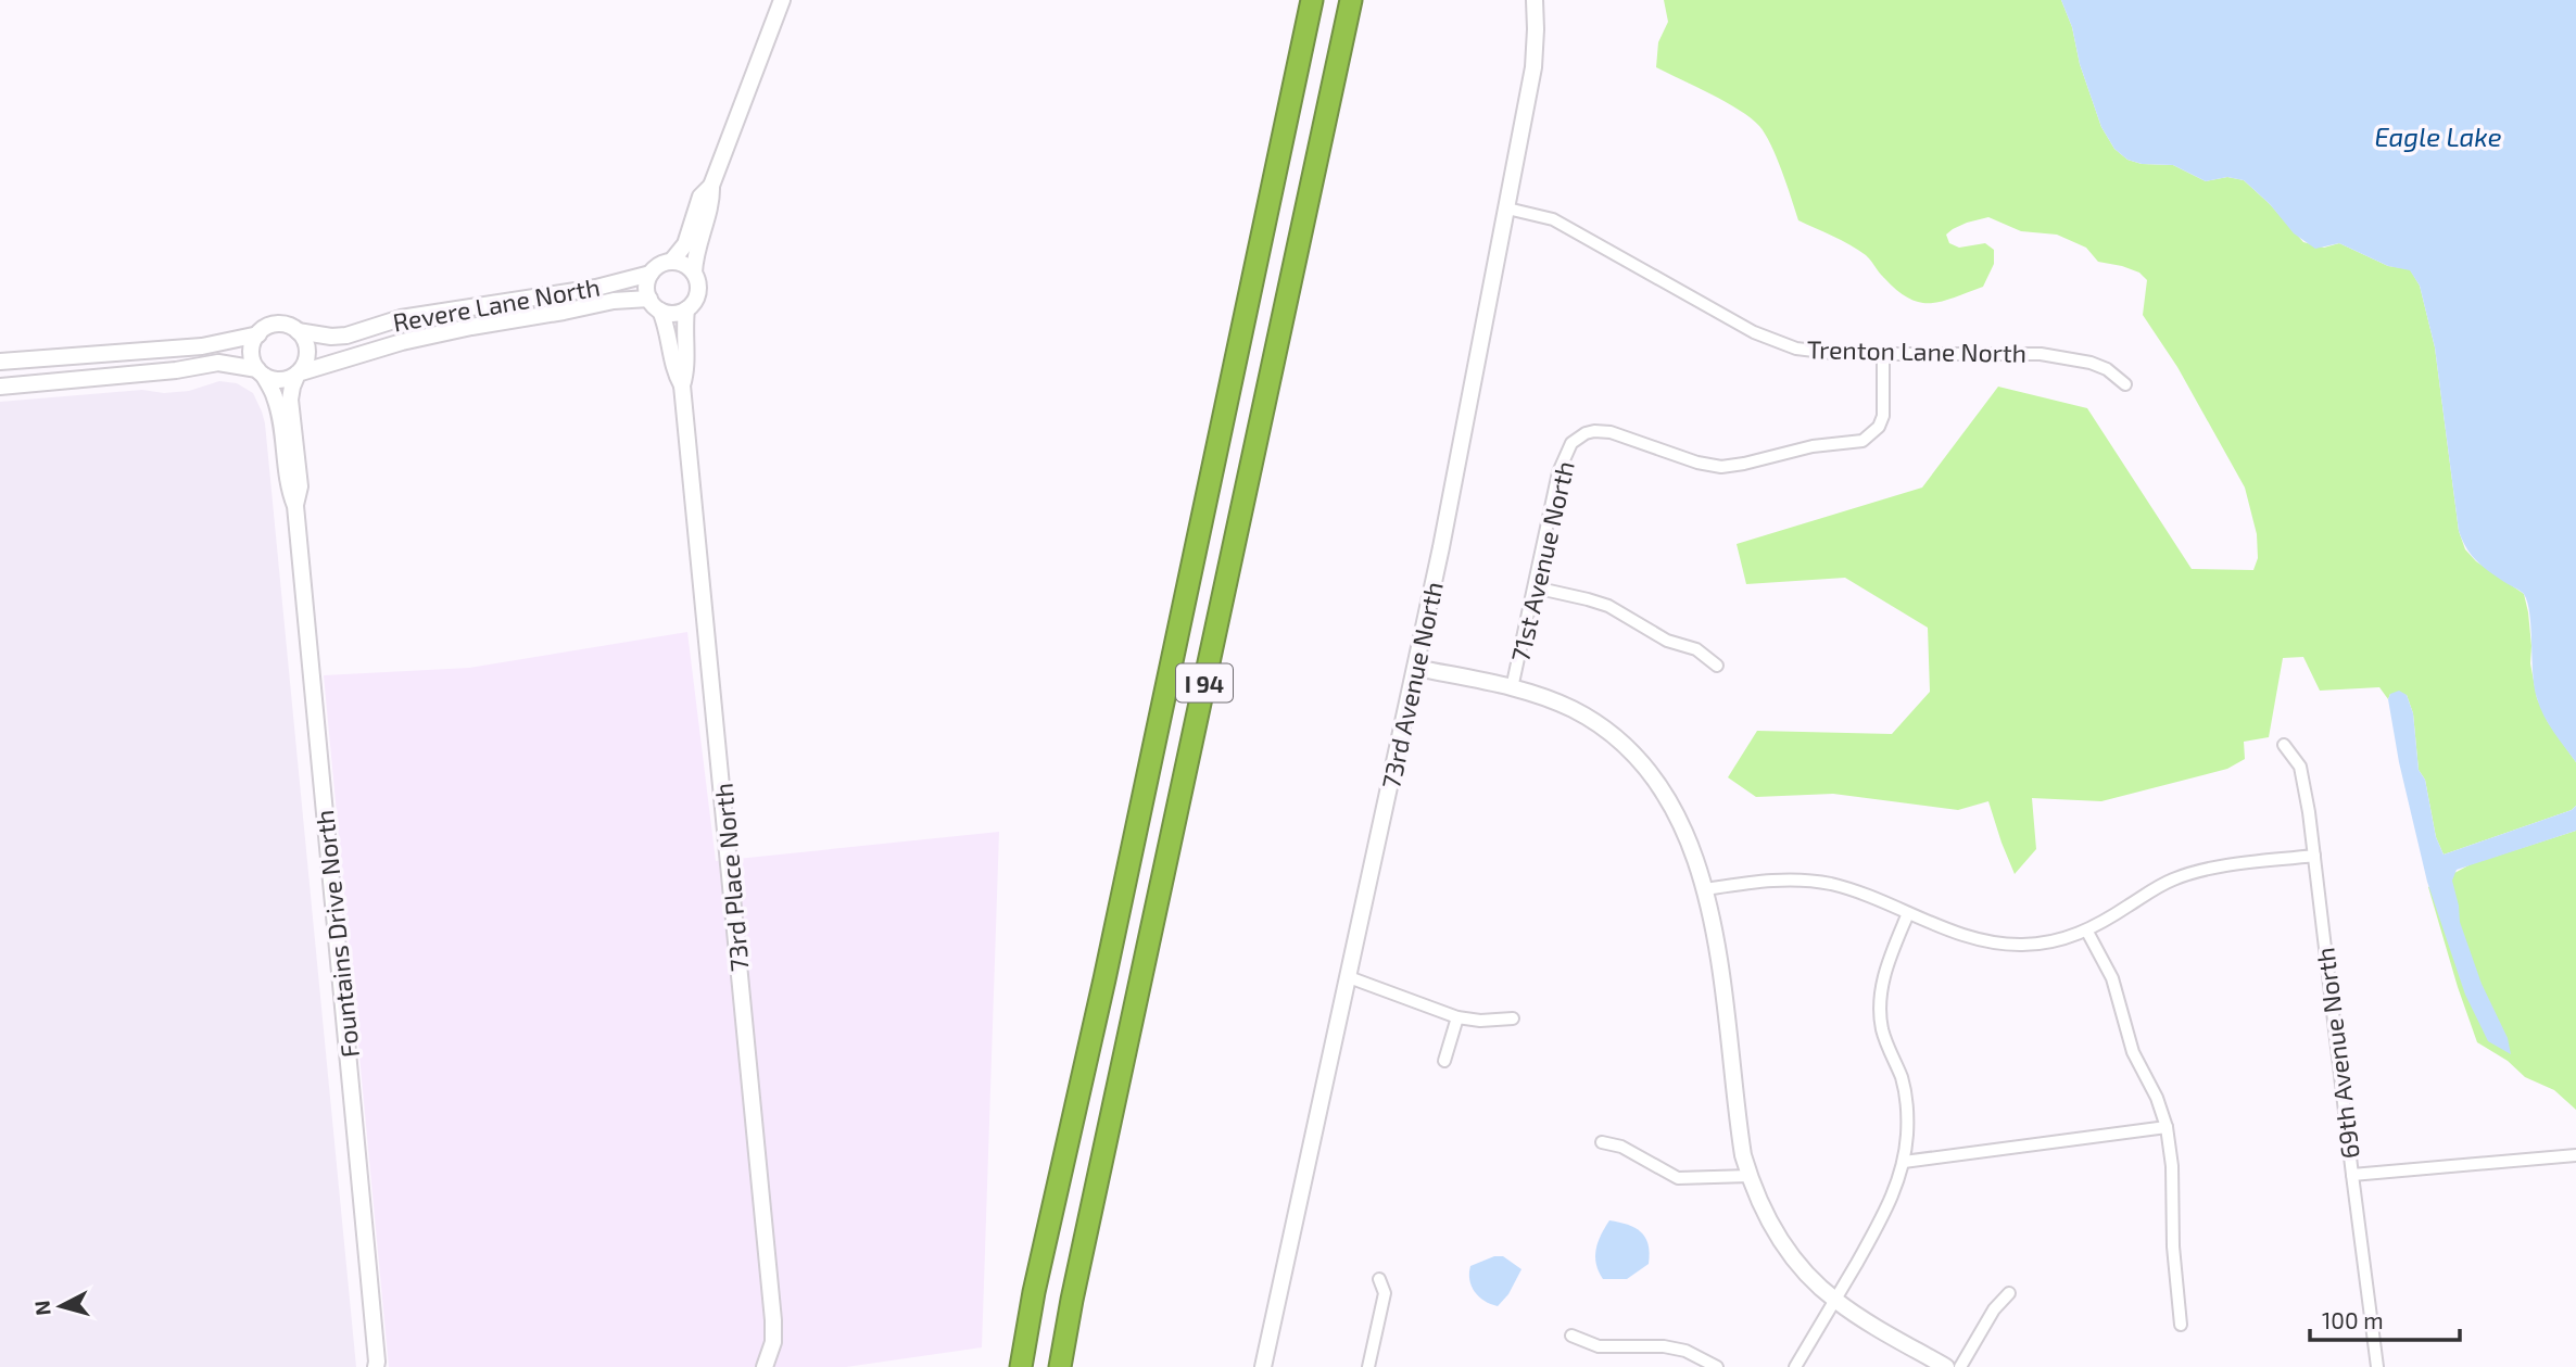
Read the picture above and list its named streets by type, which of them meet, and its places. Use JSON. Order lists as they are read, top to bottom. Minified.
{"streets":{"highway":["I 94"],"street":["Revere Lane North","Trenton Lane North","71st Avenue North","73rd Avenue North","73rd Place North","Fountains Drive North","69th Avenue North"]},"crossings":[["Revere Lane North","73rd Place North"],["Revere Lane North","Fountains Drive North"],["Trenton Lane North","71st Avenue North"],["Trenton Lane North","73rd Avenue North"]],"water":["Eagle Lake"],"scale_bar":"100 m","north":"left"}
